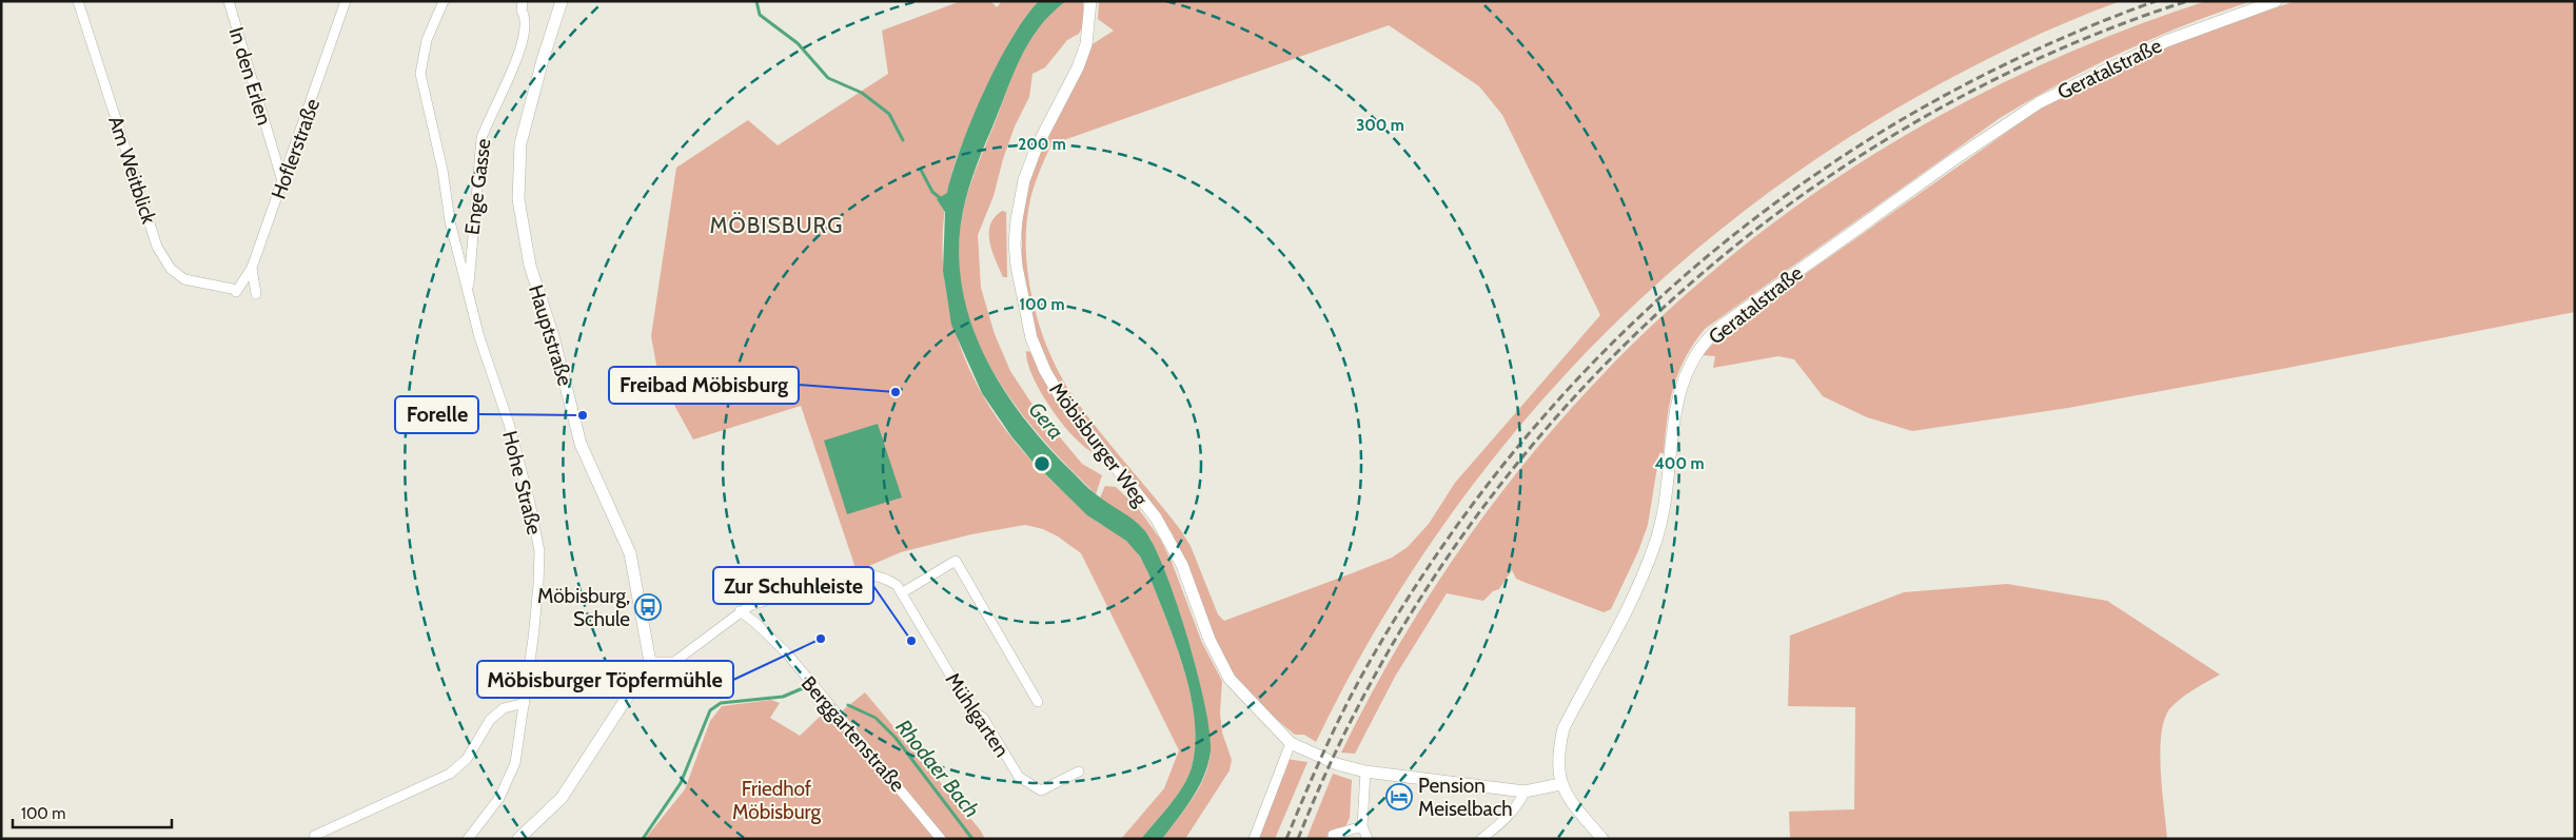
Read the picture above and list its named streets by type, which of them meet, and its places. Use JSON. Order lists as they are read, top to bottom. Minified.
{"streets":{"street":["Geratalstraße","In den Erlen","Hoflerstraße","Am Weitblick","Enge Gasse","Hauptstraße","Möbisburger Weg","Hohe Straße","Mühlgarten","Berggartenstraße"]},"crossings":[["Geratalstraße","Möbisburger Weg"],["In den Erlen","Hoflerstraße"],["Hoflerstraße","Am Weitblick"],["Enge Gasse","Hohe Straße"],["Hauptstraße","Mühlgarten"],["Mühlgarten","Berggartenstraße"]],"districts":["MÖBISBURG"],"water":["Gera","Rhodaer Bach"],"parks":["Friedhof Möbisburg"],"places":{"other":["Freibad Möbisburg","Forelle","Möbisburger Töpfermühle","Zur Schuhleiste"],"bus stop":["Möbisburg, Schule"],"hotel":["Pension Meiselbach"]},"scale_bar":"100 m","rings":["300 m","200 m","100 m","400 m"]}
